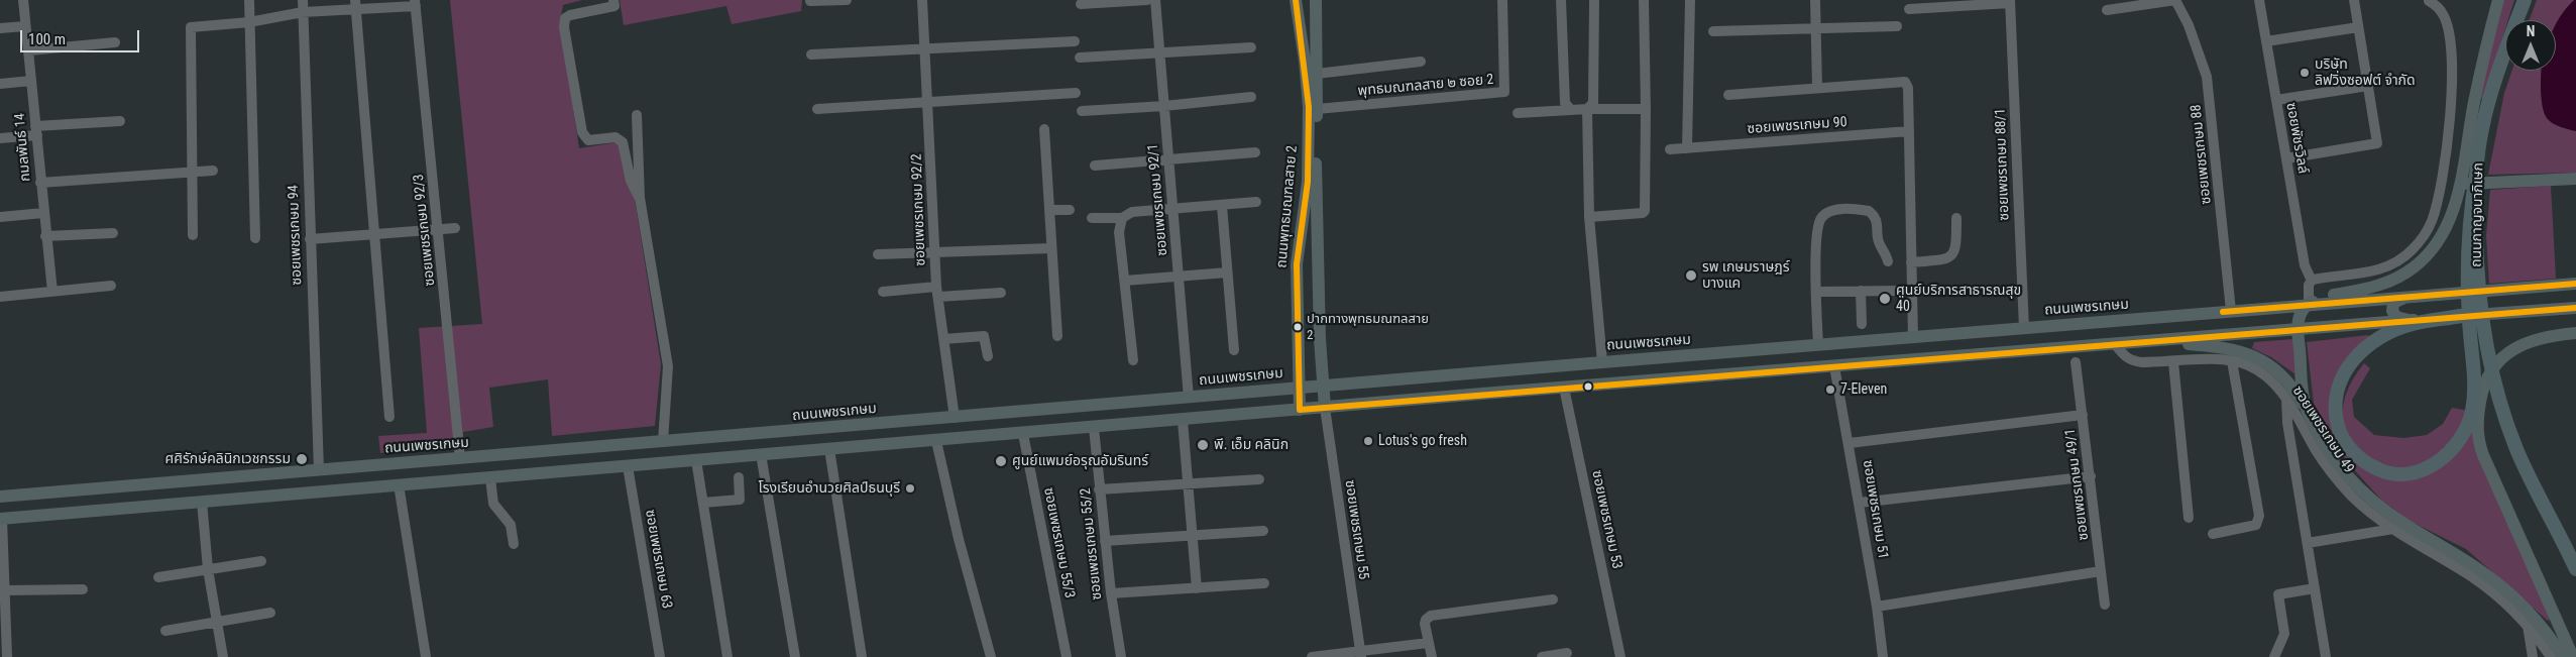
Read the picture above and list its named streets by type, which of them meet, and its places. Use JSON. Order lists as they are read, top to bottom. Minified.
{"streets":{"highway":["ถนนกาญจนาภิเษก"],"main road":["ถนนพุทธมณฑลสาย 2","ถนนเพชรเกษม"],"street":["พุทธมณฑลสาย ๒ ซอย 2","ซอยเพชรเกษม 90","ซอยพัชรวิลล์","กมลพันธ์ 14","ซอยเพชรเกษม 88","ซอยเพชรเกษม 88/1","ซอยเพชรเกษม 92/1","ซอยเพชรเกษม 92/2","ซอยเพชรเกษม 92/3","ซอยเพชรเกษม 94","ซอยเพชรเกษม 49","ซอยเพชรเกษม 49/1","ซอยเพชรเกษม 51","ซอยเพชรเกษม 53","ซอยเพชรเกษม 55","ซอยเพชรเกษม 55/3","ซอยเพชรเกษม 55/2","ซอยเพชรเกษม 63"]},"crossings":[["พุทธมณฑลสาย ๒ ซอย 2","ถนนพุทธมณฑลสาย 2"],["ซอยเพชรเกษม 88","ถนนเพชรเกษม"],["ซอยเพชรเกษม 88/1","ถนนเพชรเกษม"],["ซอยเพชรเกษม 92/1","ถนนเพชรเกษม"],["ถนนพุทธมณฑลสาย 2","ถนนเพชรเกษม"],["ถนนพุทธมณฑลสาย 2","ซอยเพชรเกษม 55"],["ซอยเพชรเกษม 92/2","ถนนเพชรเกษม"],["ซอยเพชรเกษม 92/3","ถนนเพชรเกษม"],["ซอยเพชรเกษม 94","ถนนเพชรเกษม"]],"places":["บริษัท ลิฟวิ่งซอฟต์ จำกัด","รพ เกษมราษฎร์ บางแค","ศูนย์บริการสาธารณสุข 40","ปากทางพุทธมณฑลสาย 2","7-Eleven","Lotus's go fresh","พี. เอ็ม คลินิก","ศศิรักษ์คลินิกเวชกรรม","ศูนย์แพมย์อรุณอัมรินทร์","โรงเรียนอำนวยศิลป์ธนบุรี"],"scale_bar":"100 m","north":"top"}
